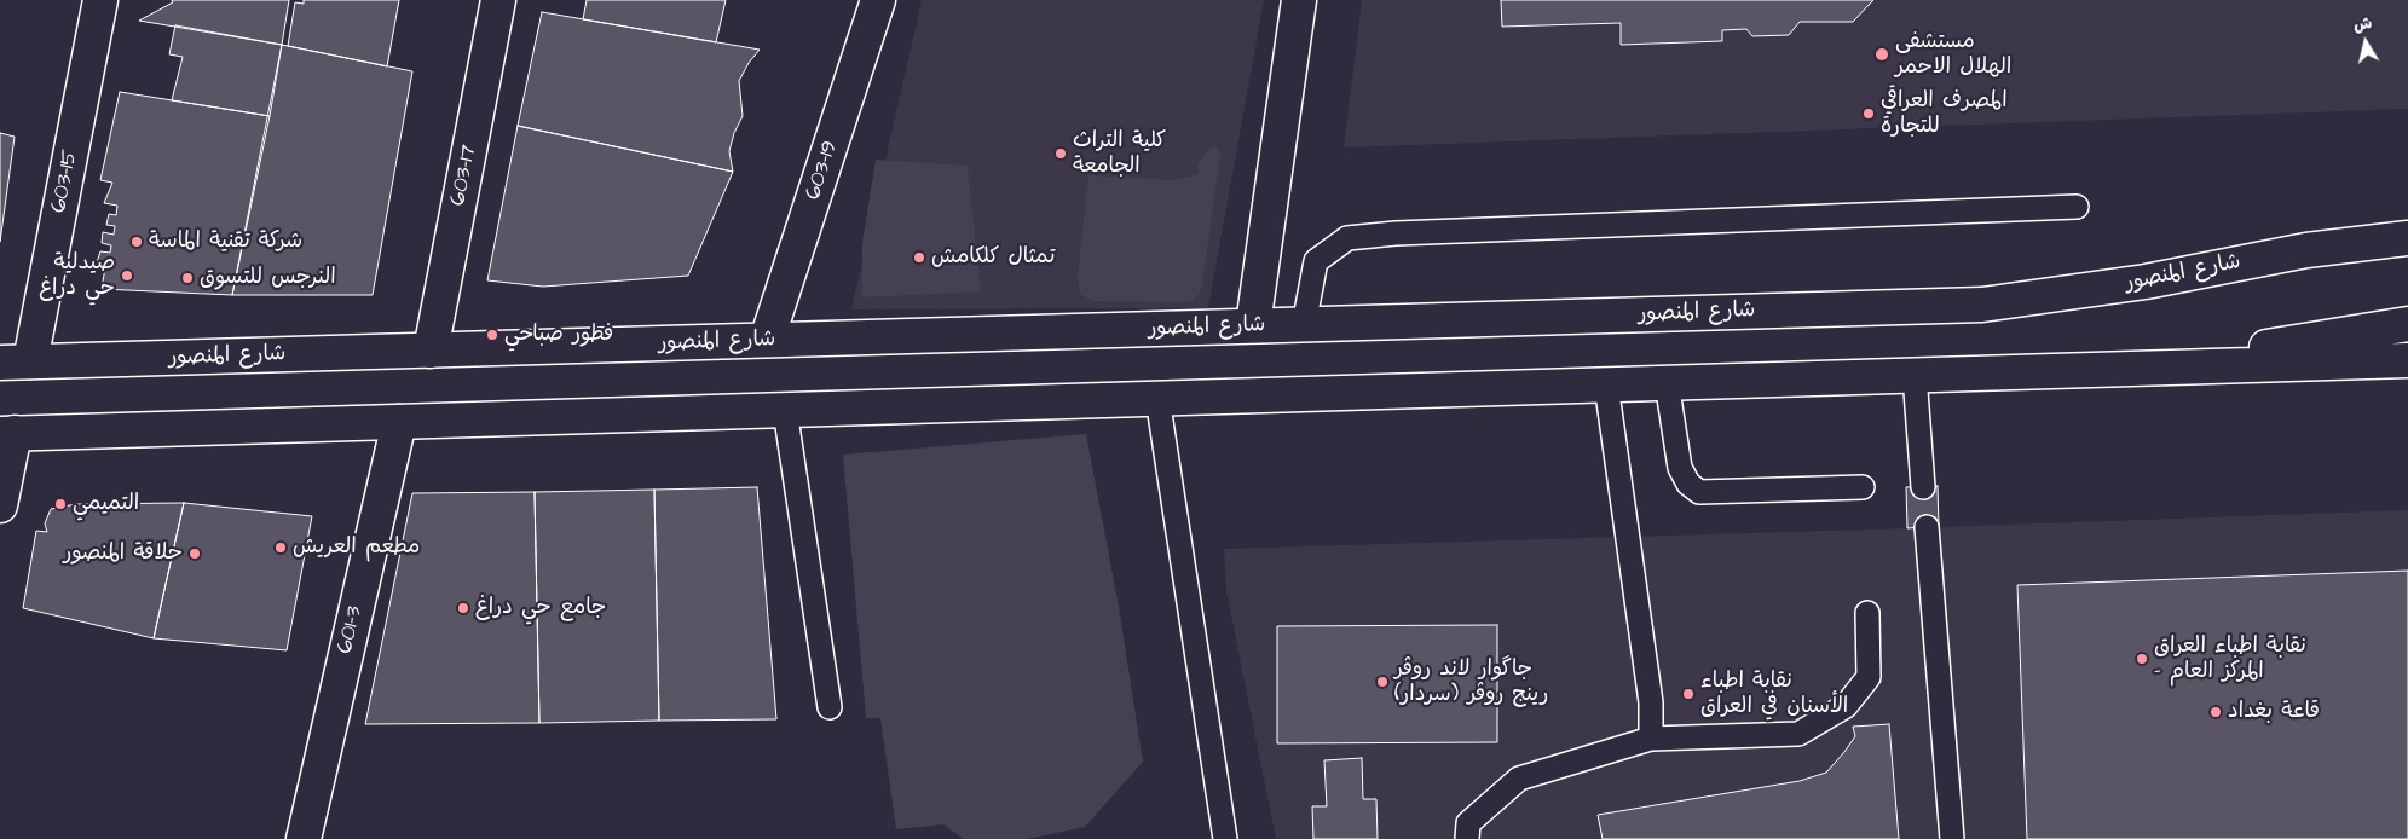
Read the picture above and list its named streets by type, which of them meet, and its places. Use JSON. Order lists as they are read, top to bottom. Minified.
{"streets":{"main road":["603-19","603-17","603-15","شارع المنصور","601-3"]},"crossings":[["603-19","شارع المنصور"],["603-17","شارع المنصور"],["603-15","شارع المنصور"]],"places":["مستشفى الهلال الاحمر","المصرف العراقي للتجارة","كلية التراث الجامعة","شركة تقنية الماسة","تمثال كلكامش","صيدلية حي دراغ","النرجس للتسوق","فطور صباحي","التميمي","مطعم العريش","حلاقة المنصور","جامع حي دراغ","نقابة اطباء العراق - المركز العام","جاگوار لاند روڤر رينج روڤر (سردار)","نقابة اطباء الأسنان في العراق","قاعة بغداد"],"north":"top"}
